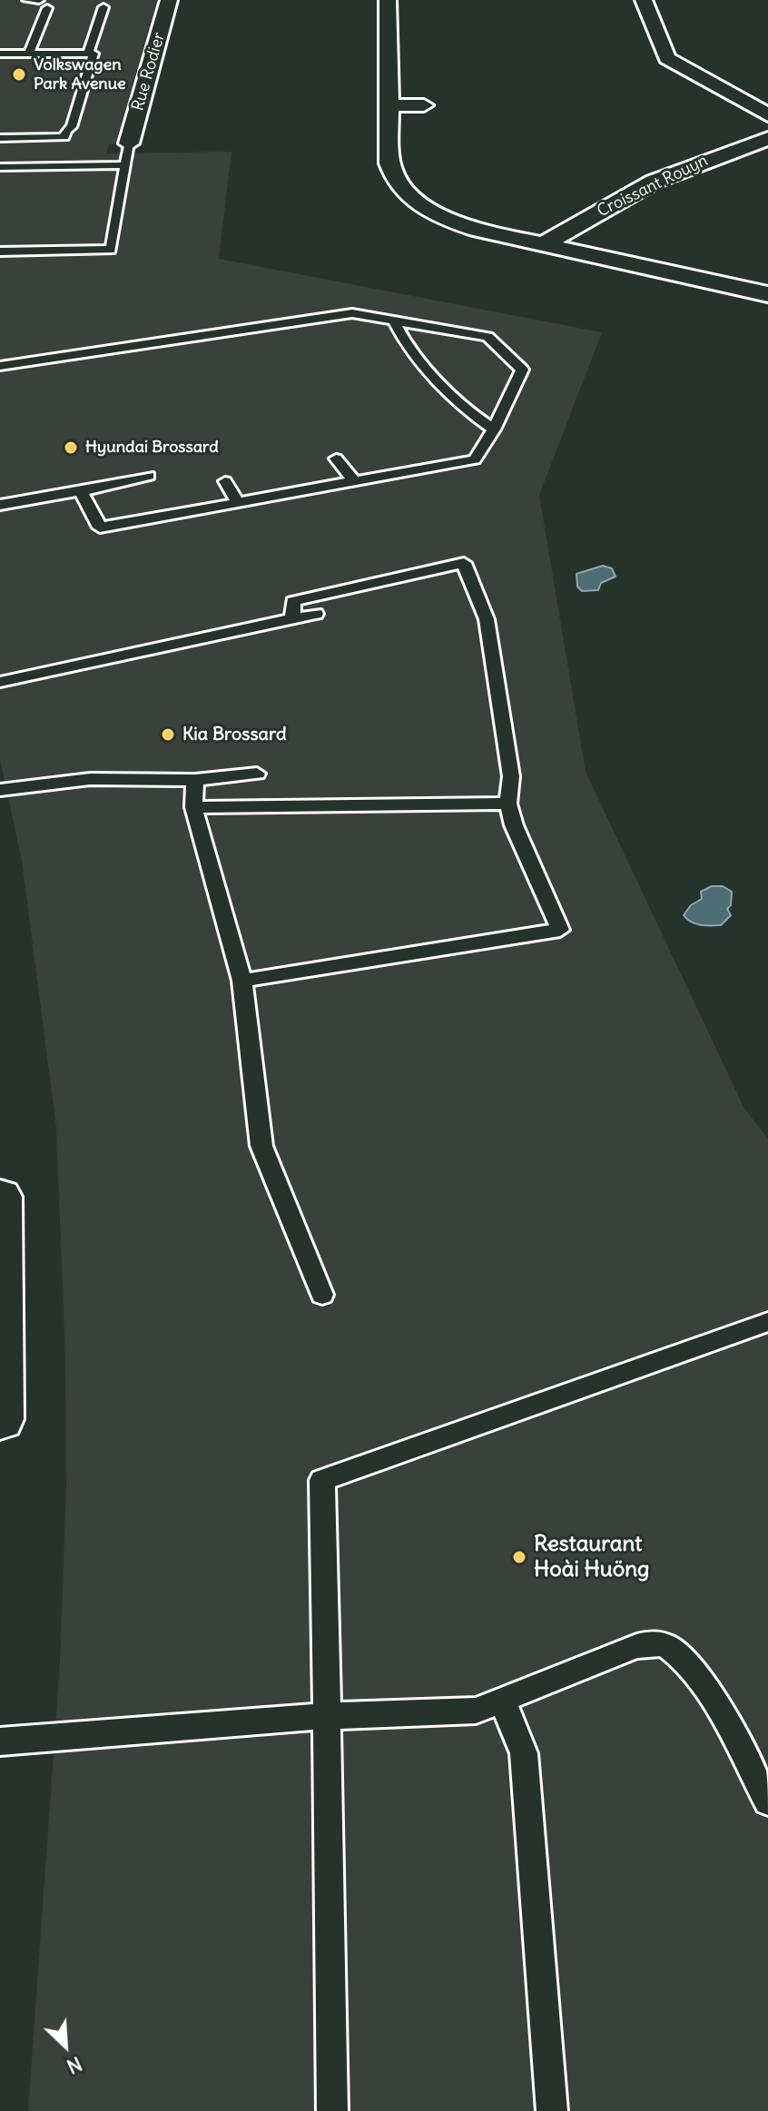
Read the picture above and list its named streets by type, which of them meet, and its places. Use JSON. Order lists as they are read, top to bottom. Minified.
{"streets":{"street":["Rue Rodier","Croissant Rouyn"]},"places":["Volkswagen Park Avenue","Hyundai Brossard","Kia Brossard","Restaurant Hoài Huöng"],"north":"bottom right"}
